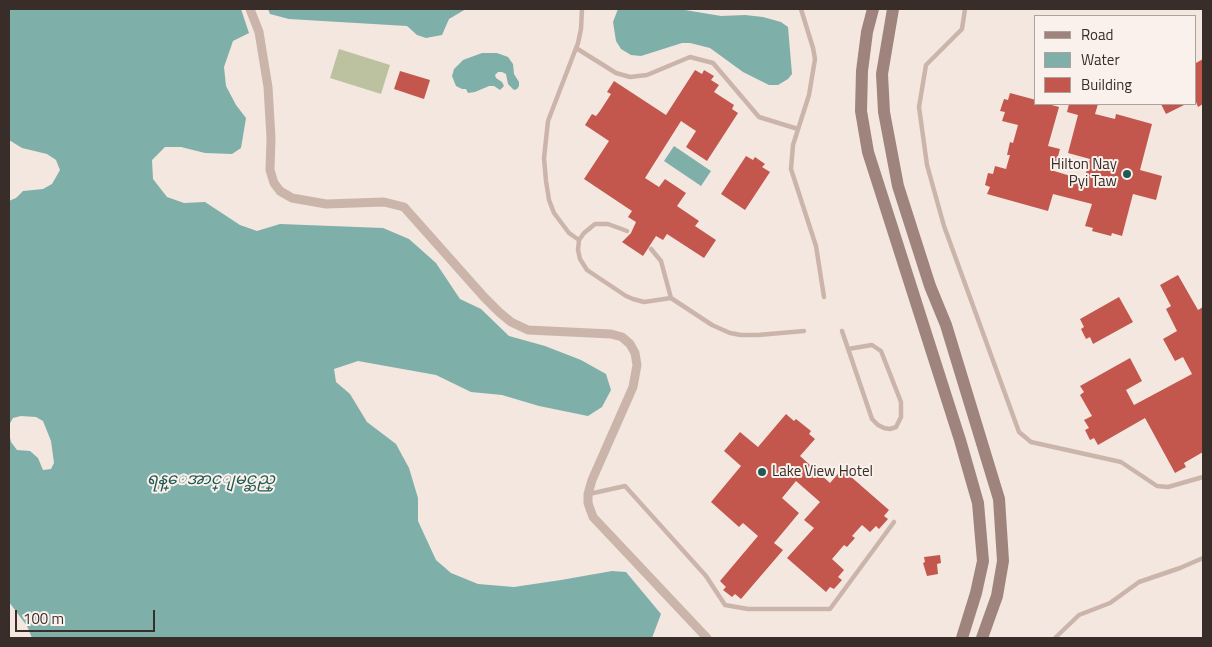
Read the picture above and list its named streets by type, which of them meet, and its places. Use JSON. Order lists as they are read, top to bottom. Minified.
{"water":["ရန္ေအာင္ျမင္ဆည္"],"places":["Hilton Nay Pyi Taw","Lake View Hotel"],"legend":["Road","Water","Building"],"scale_bar":"100 m"}
